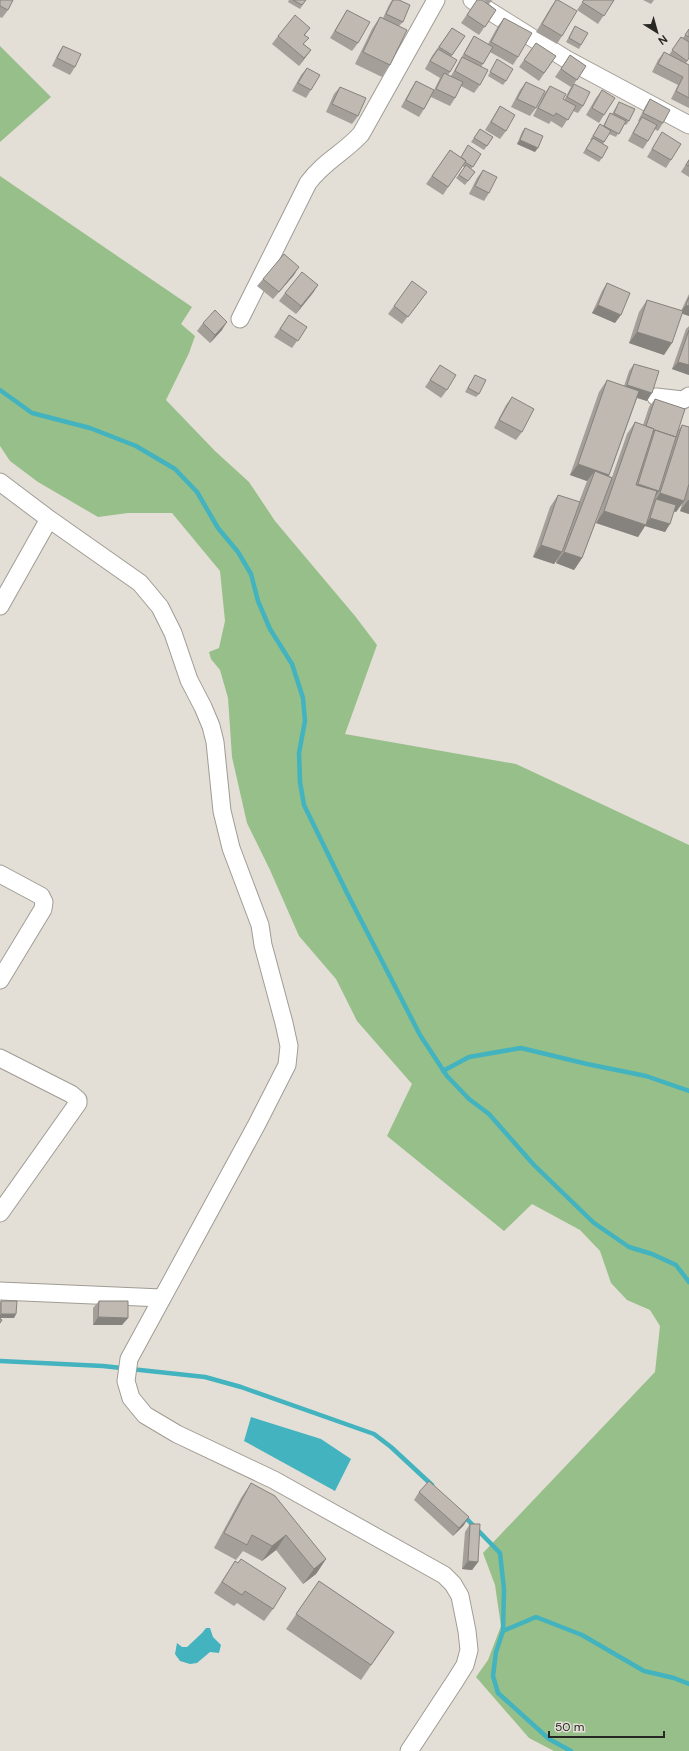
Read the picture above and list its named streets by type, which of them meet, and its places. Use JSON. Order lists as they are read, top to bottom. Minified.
{"scale_bar":"50 m","north":"bottom right"}
